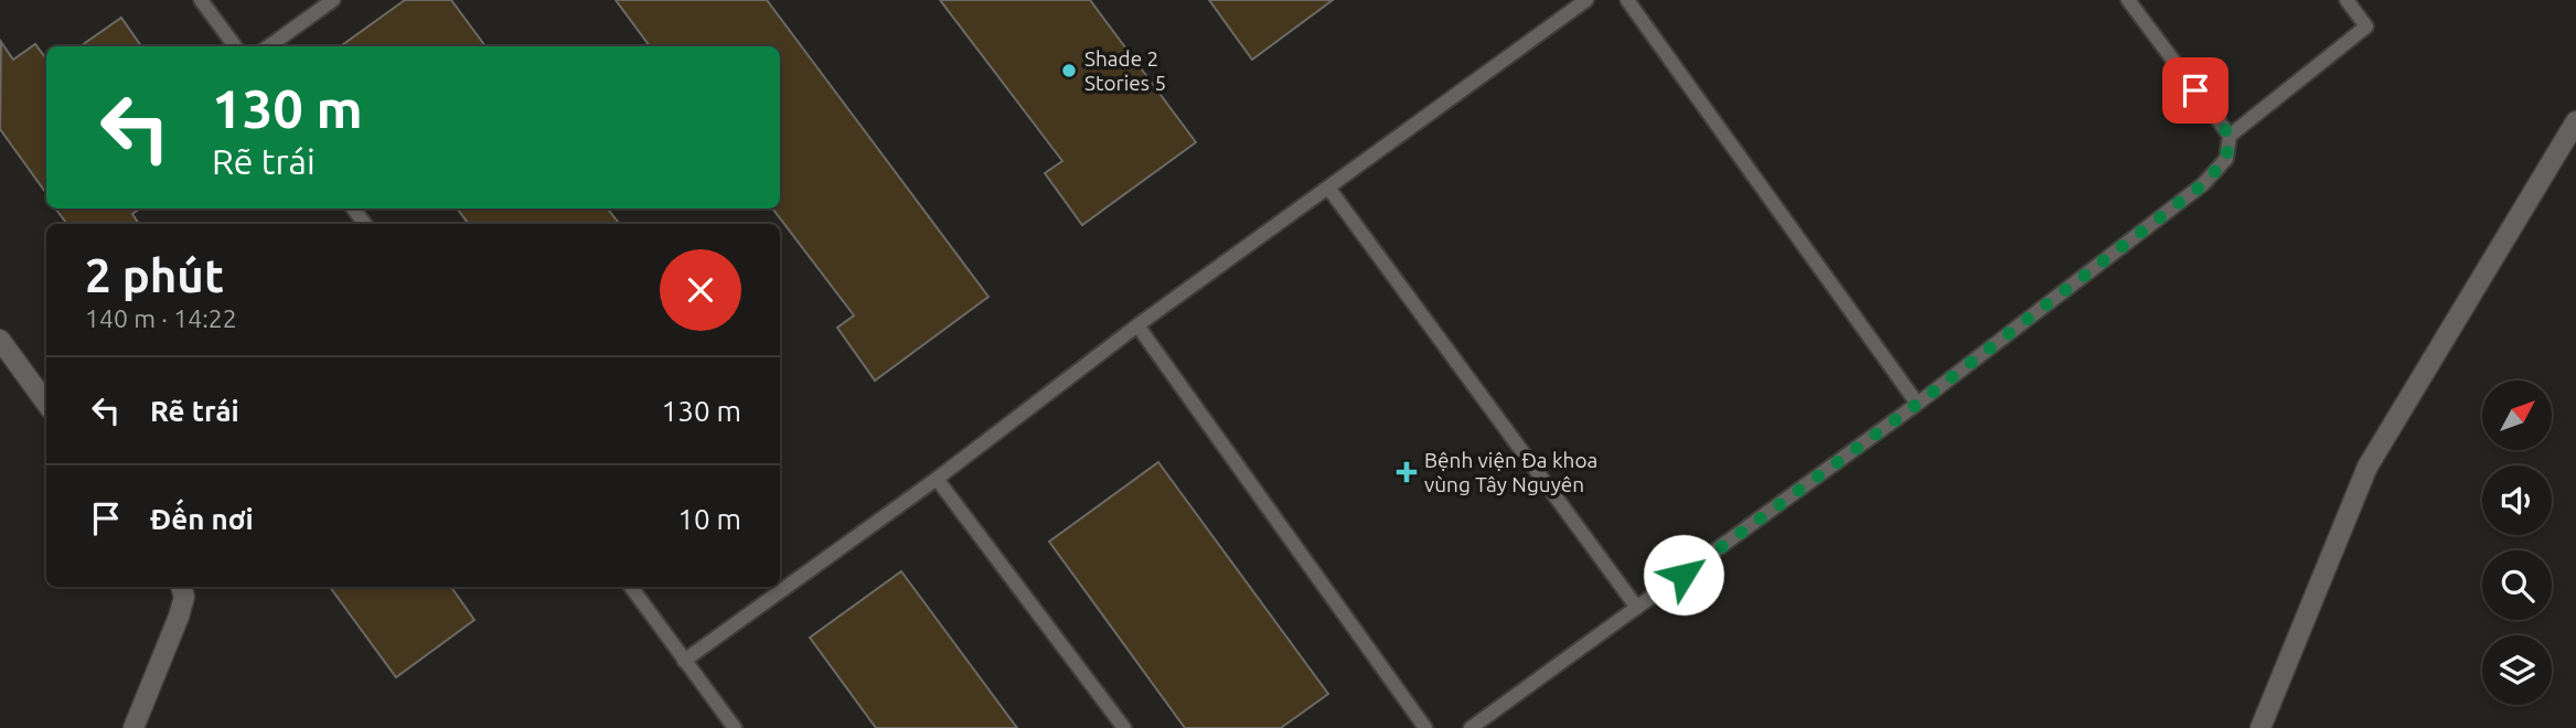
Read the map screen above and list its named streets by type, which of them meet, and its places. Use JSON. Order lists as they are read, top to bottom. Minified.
{"places":{"other":["Shade 2 Stories 5"],"health":["Bệnh viện Đa khoa vùng Tây Nguyên"]},"north":"top right","page":{"turn":["130 m","Rẽ trái"],"heading":["2 phút","140 m · 14:22"],"list":[{"name":"Rẽ trái","value":"130 m"},{"name":"Đến nơi","value":"10 m"}]}}
